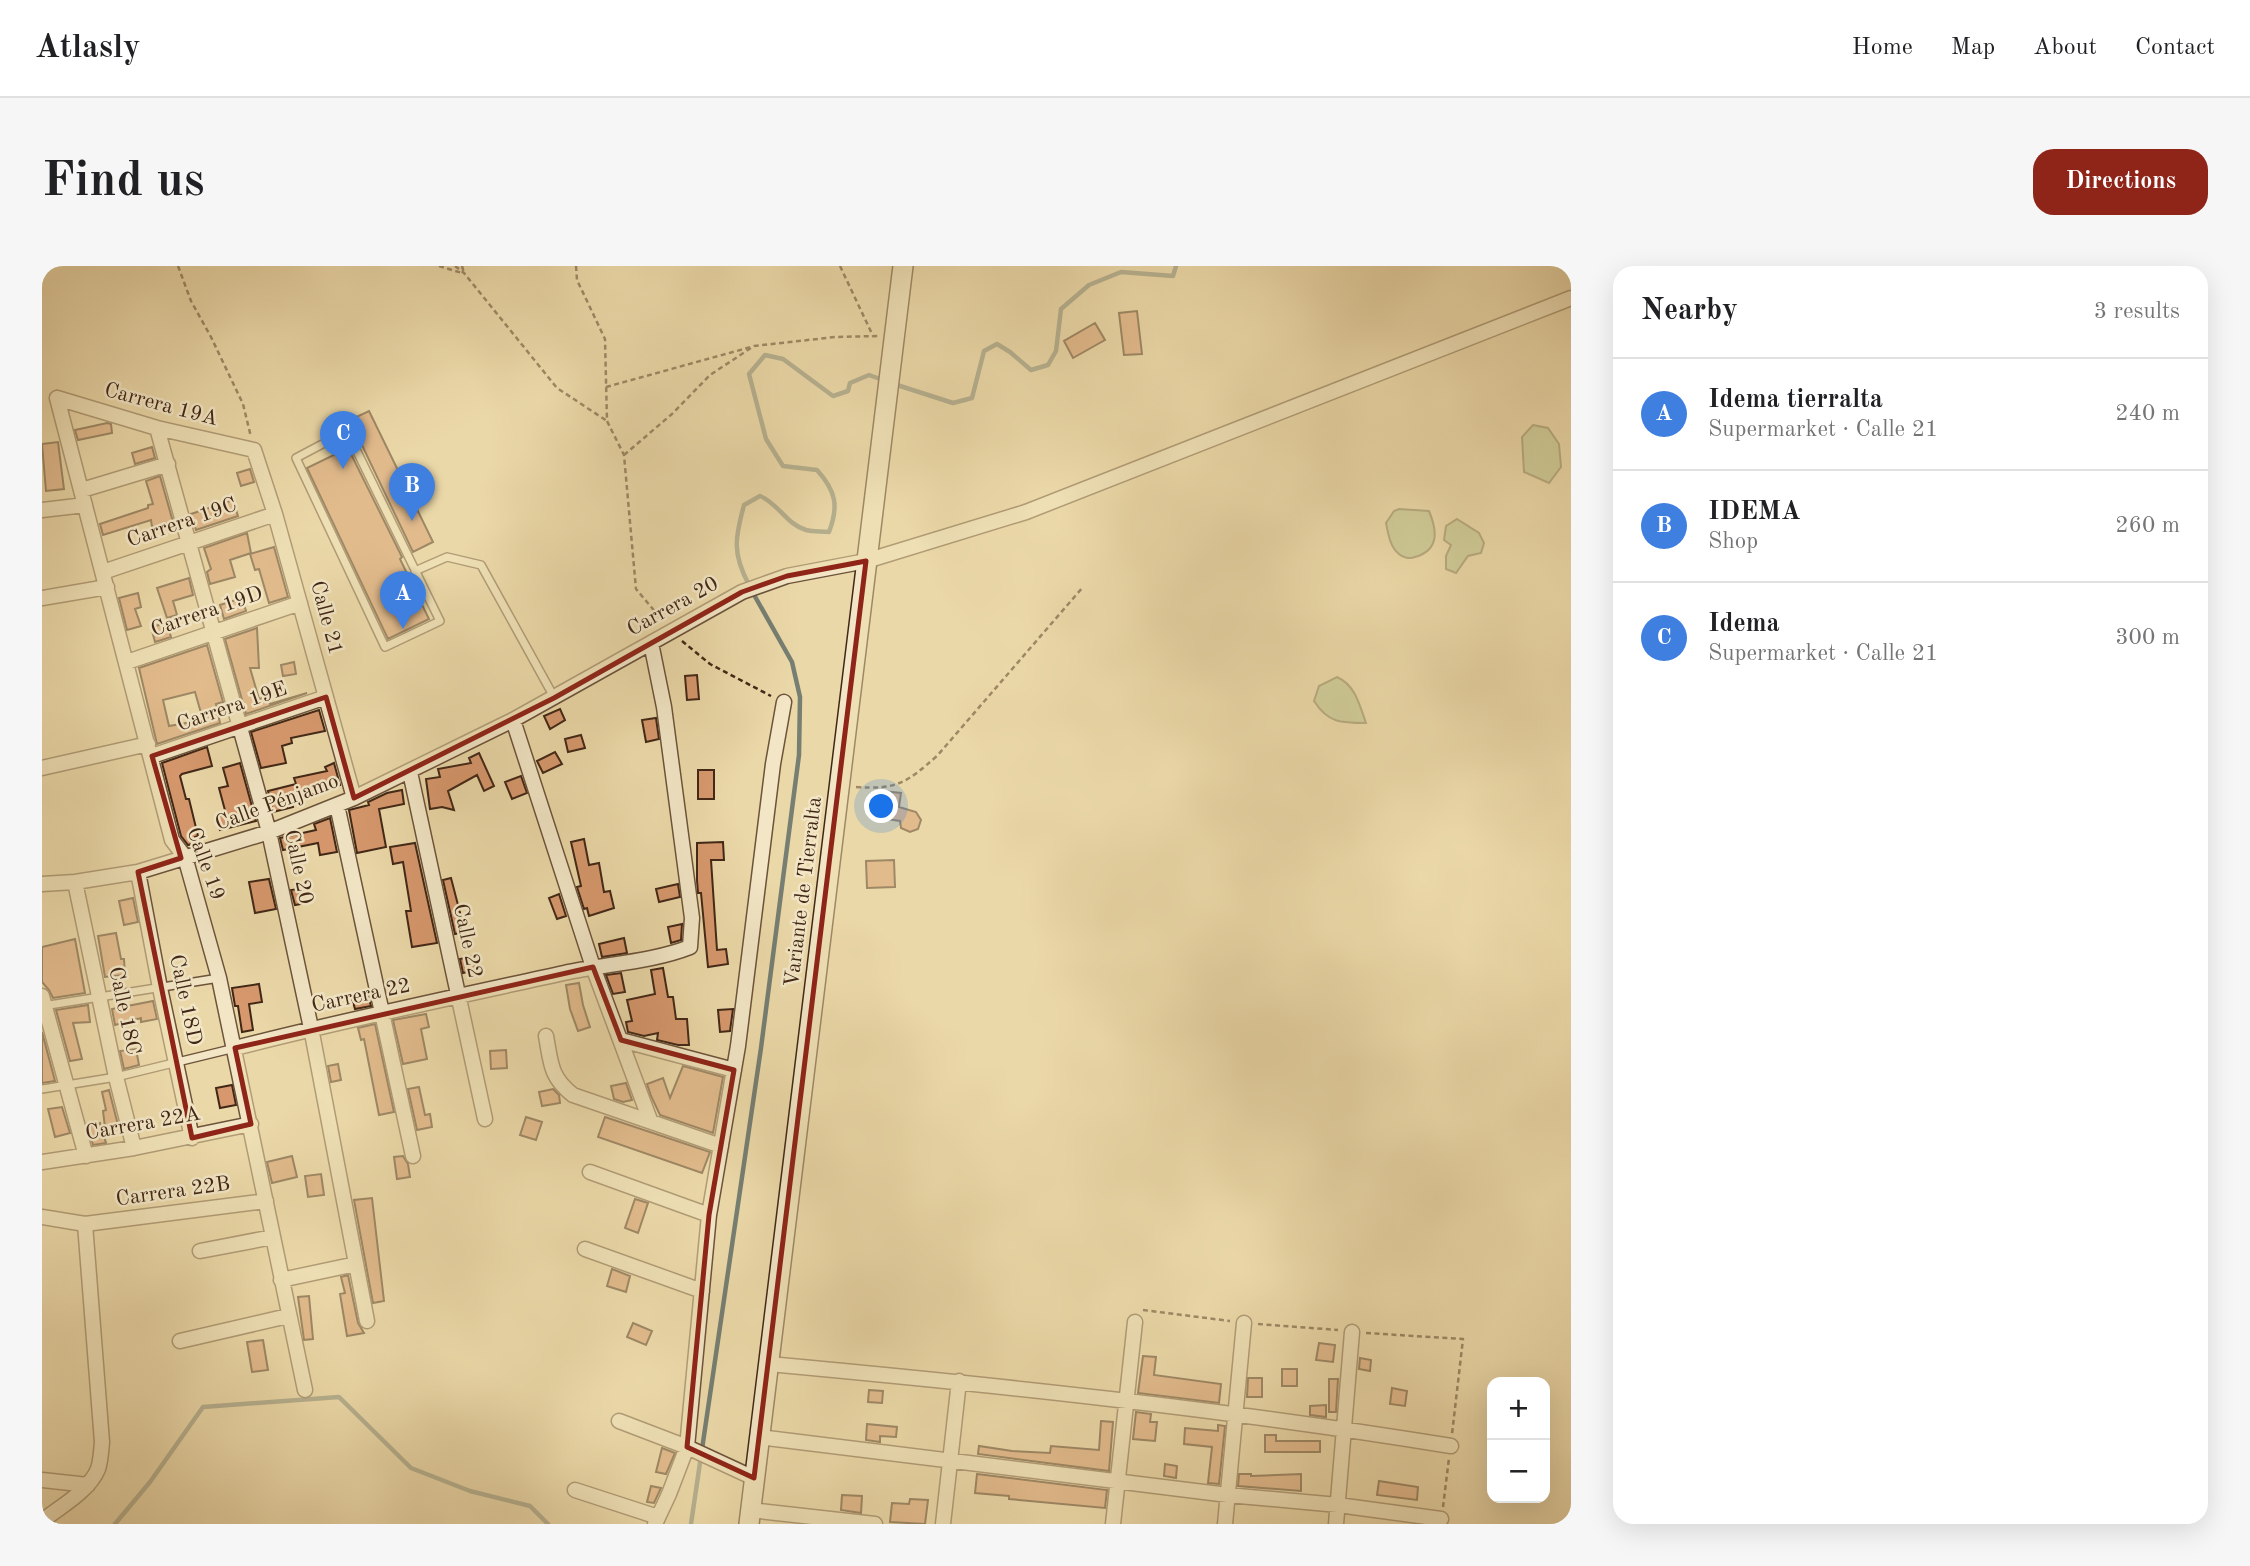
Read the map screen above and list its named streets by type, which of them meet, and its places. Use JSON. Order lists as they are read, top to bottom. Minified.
{"streets":{"main road":["Variante de Tierralta"],"street":["Carrera 19A","Carrera 19C","Carrera 20","Carrera 19D","Calle 21","Carrera 19E","Calle Pénjamo","Calle 19","Calle 20","Calle 22","Carrera 22","Calle 18D","Calle 18C","Carrera 22A","Carrera 22B"]},"crossings":[["Carrera 19A","Calle 21"],["Carrera 19A","Calle 19"],["Carrera 19A","Calle 20"],["Carrera 19C","Calle 21"],["Carrera 19C","Calle 19"],["Carrera 19C","Calle 20"],["Carrera 20","Calle Pénjamo"],["Carrera 20","Variante de Tierralta"],["Carrera 20","Carrera 22"],["Carrera 19D","Calle 21"],["Carrera 19D","Calle 19"],["Carrera 19D","Calle 20"],["Calle 21","Carrera 19E"],["Calle 21","Calle Pénjamo"],["Carrera 19E","Calle 19"],["Carrera 19E","Calle 20"],["Calle Pénjamo","Calle 19"],["Calle Pénjamo","Calle 20"],["Calle Pénjamo","Calle 22"],["Calle Pénjamo","Calle 18D"],["Calle Pénjamo","Calle 18C"],["Calle 19","Carrera 22"],["Calle 19","Carrera 22A"],["Calle 19","Carrera 22B"],["Calle 20","Carrera 22"],["Calle 22","Carrera 22"],["Carrera 22","Calle 18D"],["Carrera 22","Calle 18C"],["Calle 18D","Carrera 22A"],["Calle 18C","Carrera 22A"]],"page":{"header":"Atlasly","nav":["Home","Map","About","Contact"],"buttons":"Directions","title":"Find us","heading":["Nearby","3 results"],"list":[{"mark":"A","name":"Idema tierralta","note":"Supermarket · Calle 21","value":"240 m"},{"mark":"B","name":"IDEMA","note":"Shop","value":"260 m"},{"mark":"C","name":"Idema","note":"Supermarket · Calle 21","value":"300 m"}],"pins":["C","B","A"],"map_buttons":["+","−"]}}
